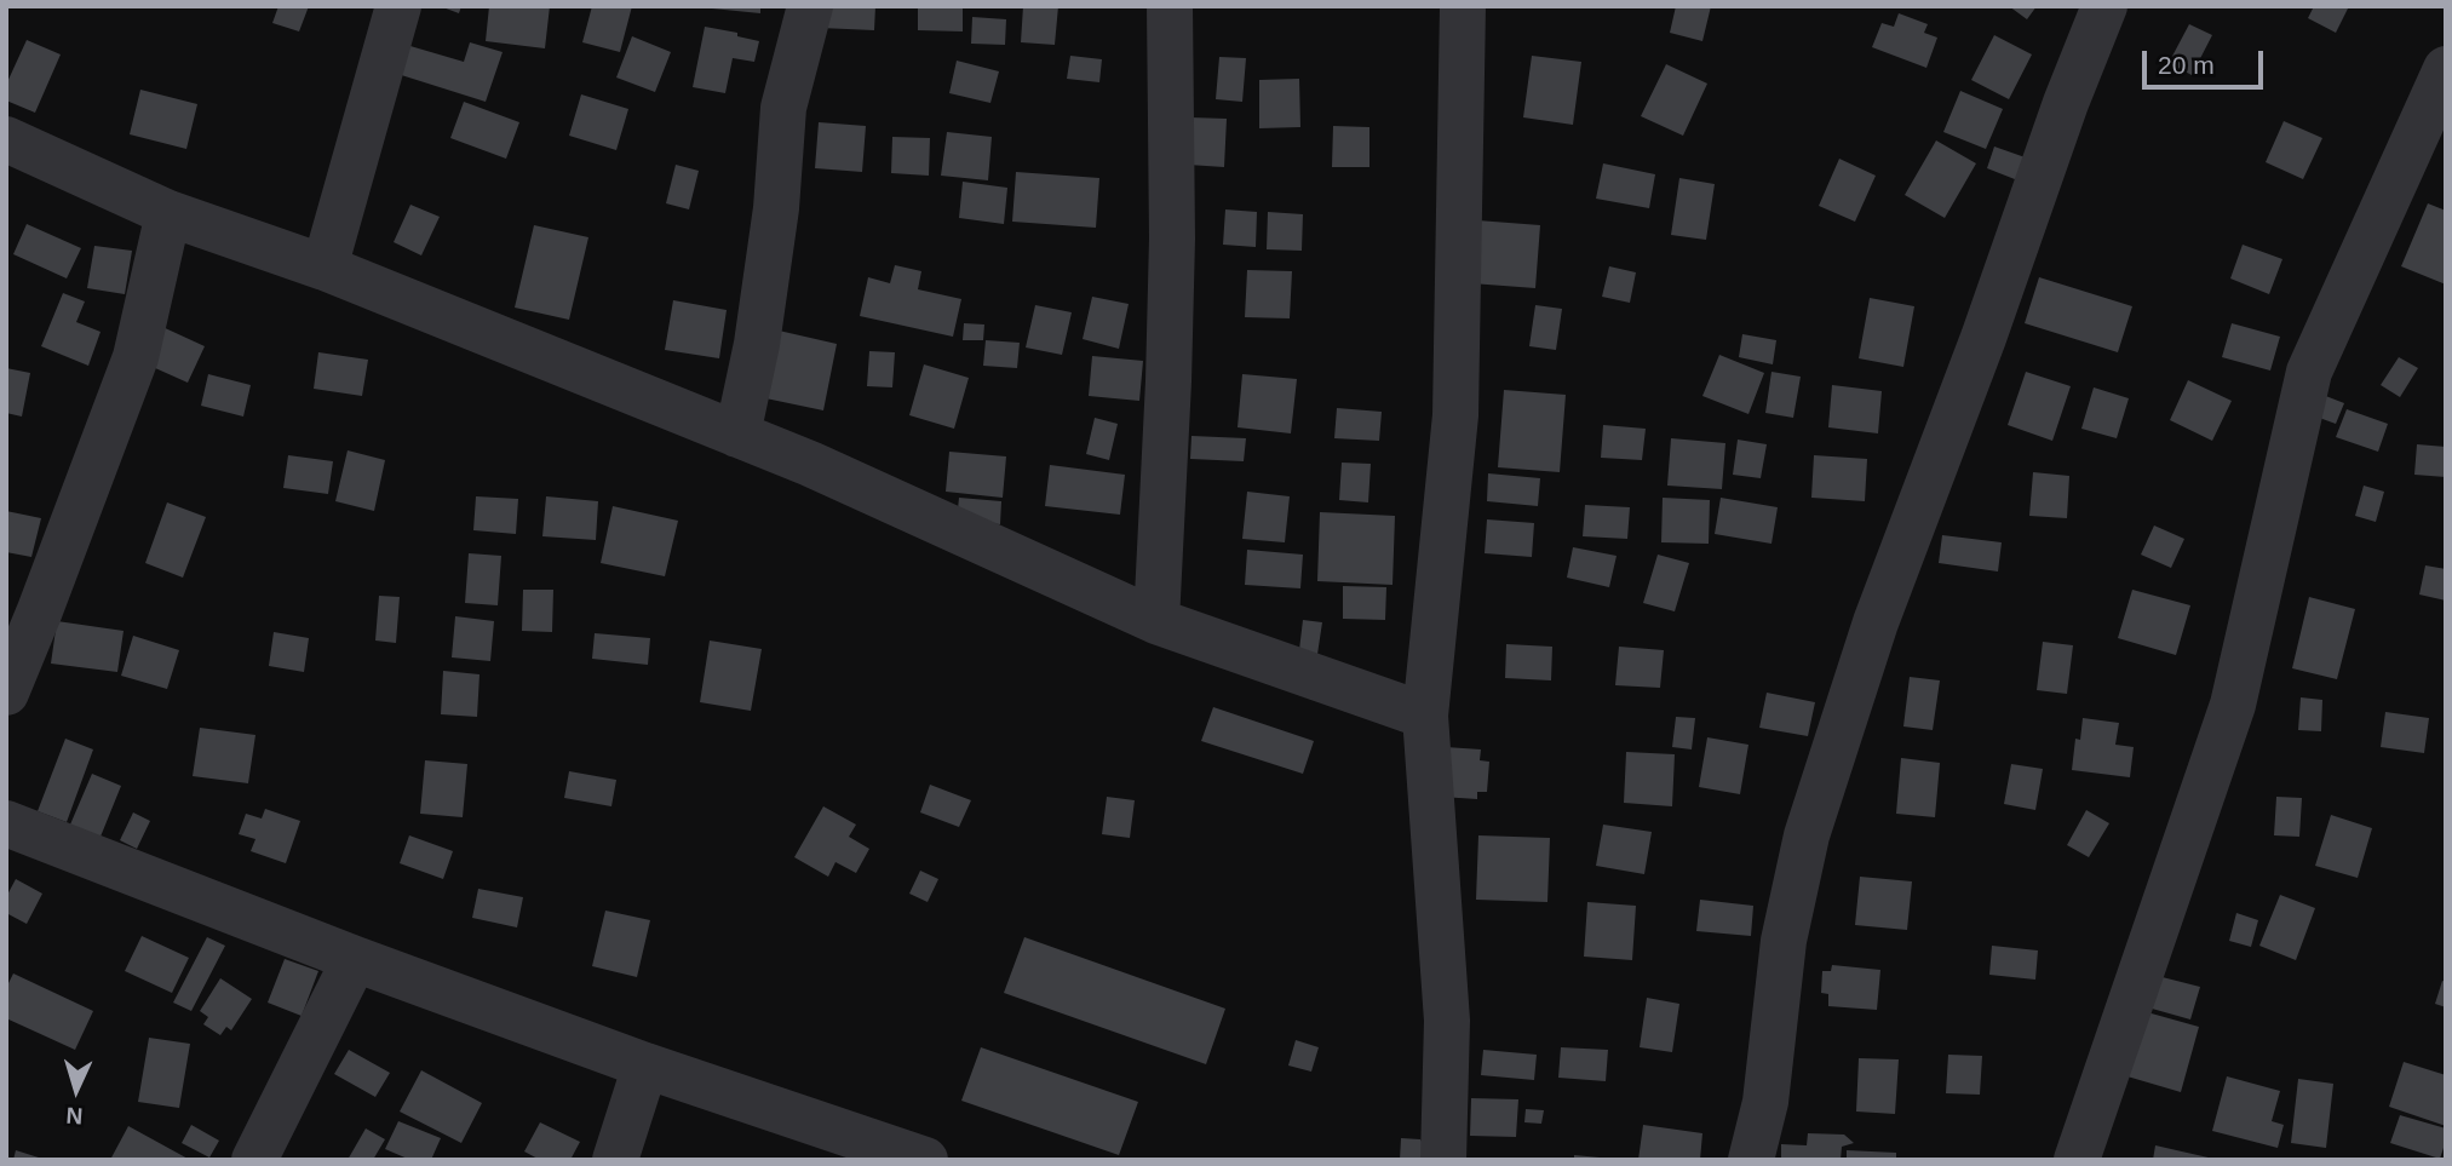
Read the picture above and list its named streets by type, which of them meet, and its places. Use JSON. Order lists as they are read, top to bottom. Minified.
{"scale_bar":"20 m","north":"bottom"}
